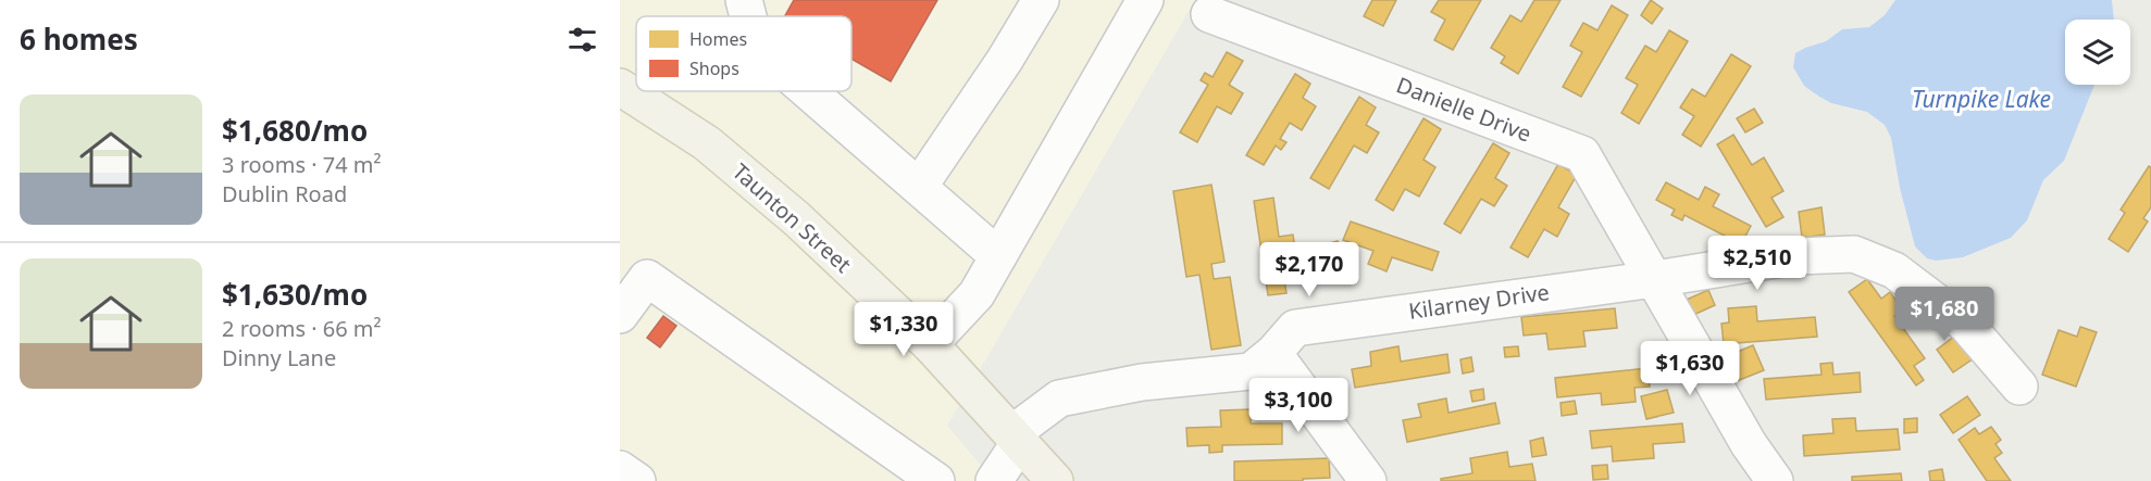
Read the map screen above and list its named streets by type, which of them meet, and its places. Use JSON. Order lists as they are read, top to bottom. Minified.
{"streets":{"main road":["Taunton Street"],"street":["Danielle Drive","Kilarney Drive"]},"crossings":[["Danielle Drive","Kilarney Drive"],["Taunton Street","Kilarney Drive"]],"water":["Turnpike Lake"],"legend":["Homes","Shops"],"page":{"heading":"6 homes","list":[{"name":"$1,680/mo","note":"3 rooms · 74 m² · Dublin Road"},{"name":"$1,630/mo","note":"2 rooms · 66 m² · Dinny Lane"}],"price":["$2,510","$2,170","$1,680","$1,330","$1,630","$3,100"]}}
